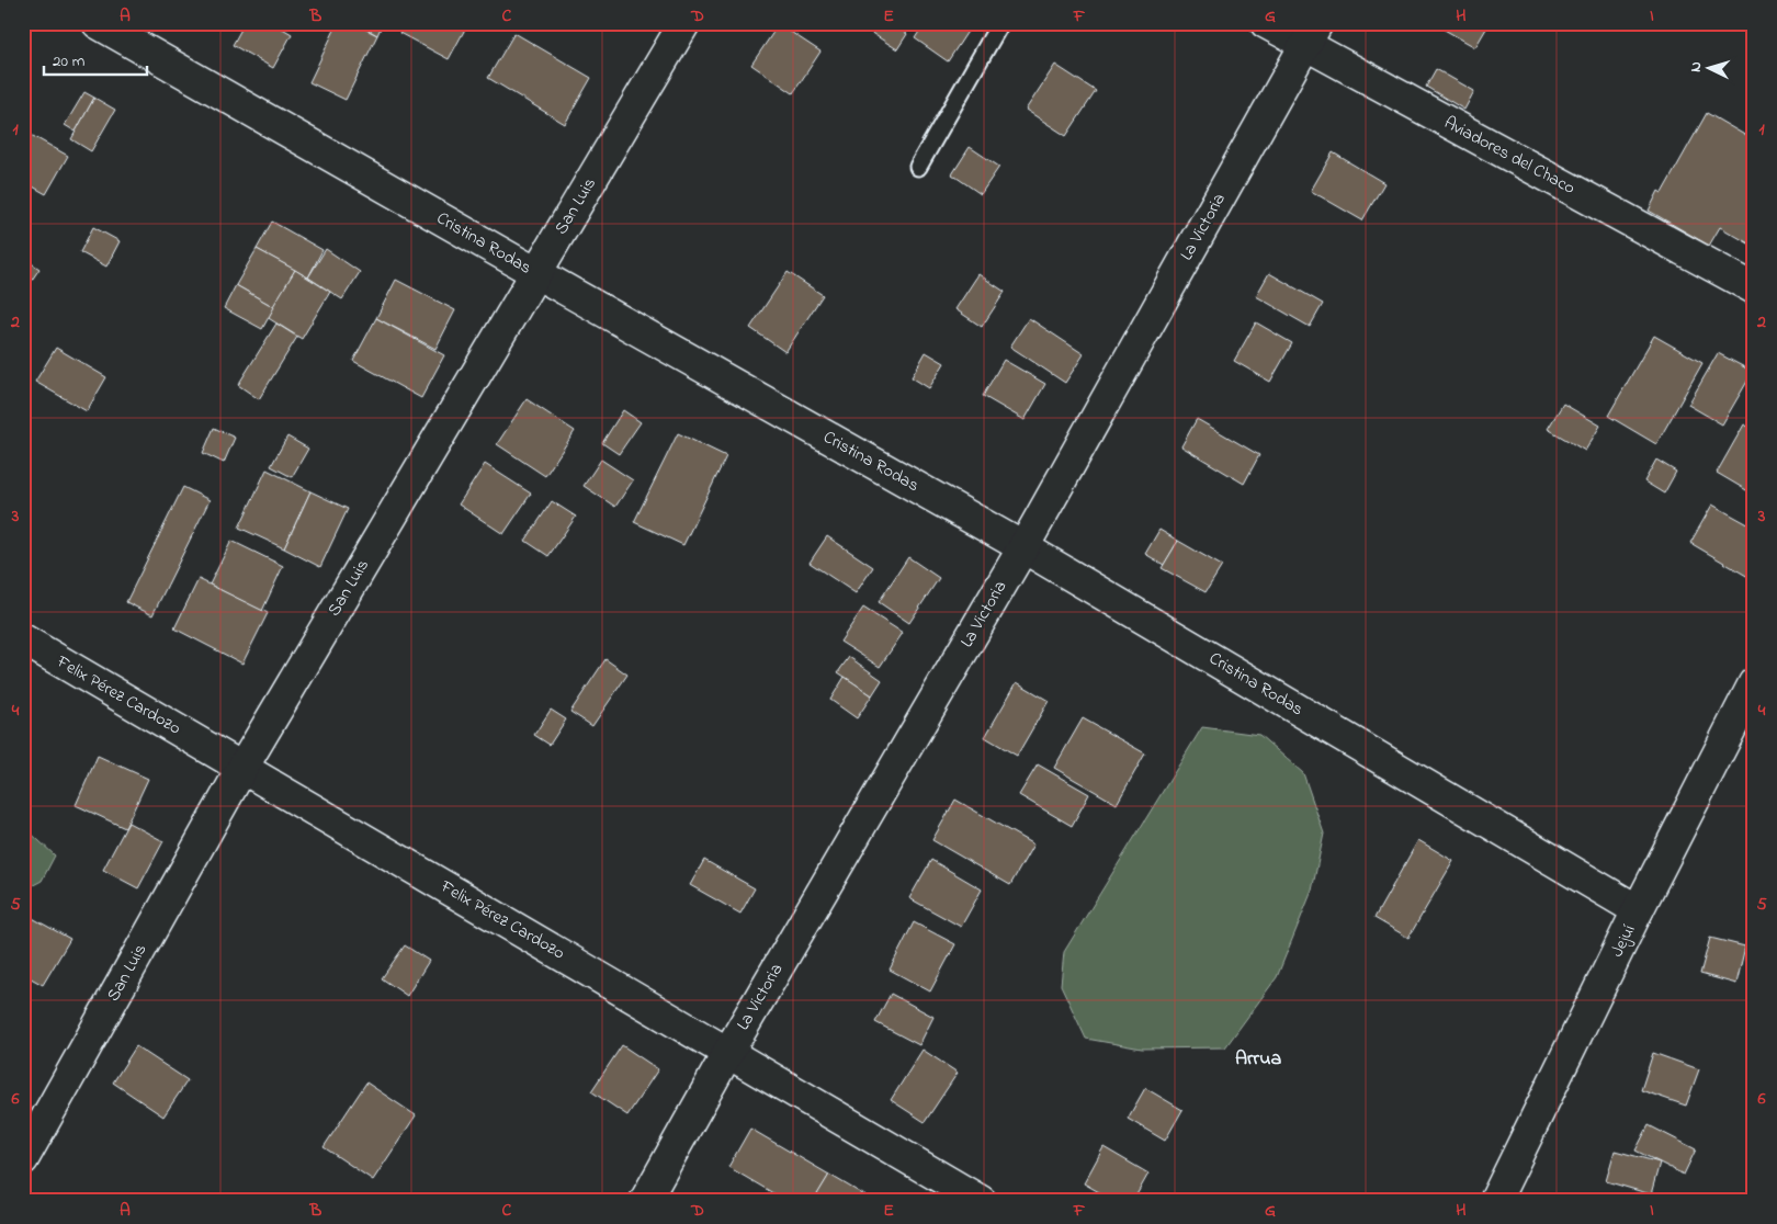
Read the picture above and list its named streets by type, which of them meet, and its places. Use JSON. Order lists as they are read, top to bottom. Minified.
{"streets":{"street":["Aviadores del Chaco","San Luis","La Victoria","Cristina Rodas","Felix Pérez Cardozo","Jejuí"]},"crossings":[["Aviadores del Chaco","La Victoria"],["San Luis","Cristina Rodas"],["San Luis","Felix Pérez Cardozo"],["La Victoria","Cristina Rodas"],["La Victoria","Felix Pérez Cardozo"],["Cristina Rodas","Jejuí"]],"districts":["Arrua"],"scale_bar":"20 m","north":"left","grid":{"columns":["A","B","C","D","E","F","G","H","I"],"rows":["1","2","3","4","5","6"]}}
